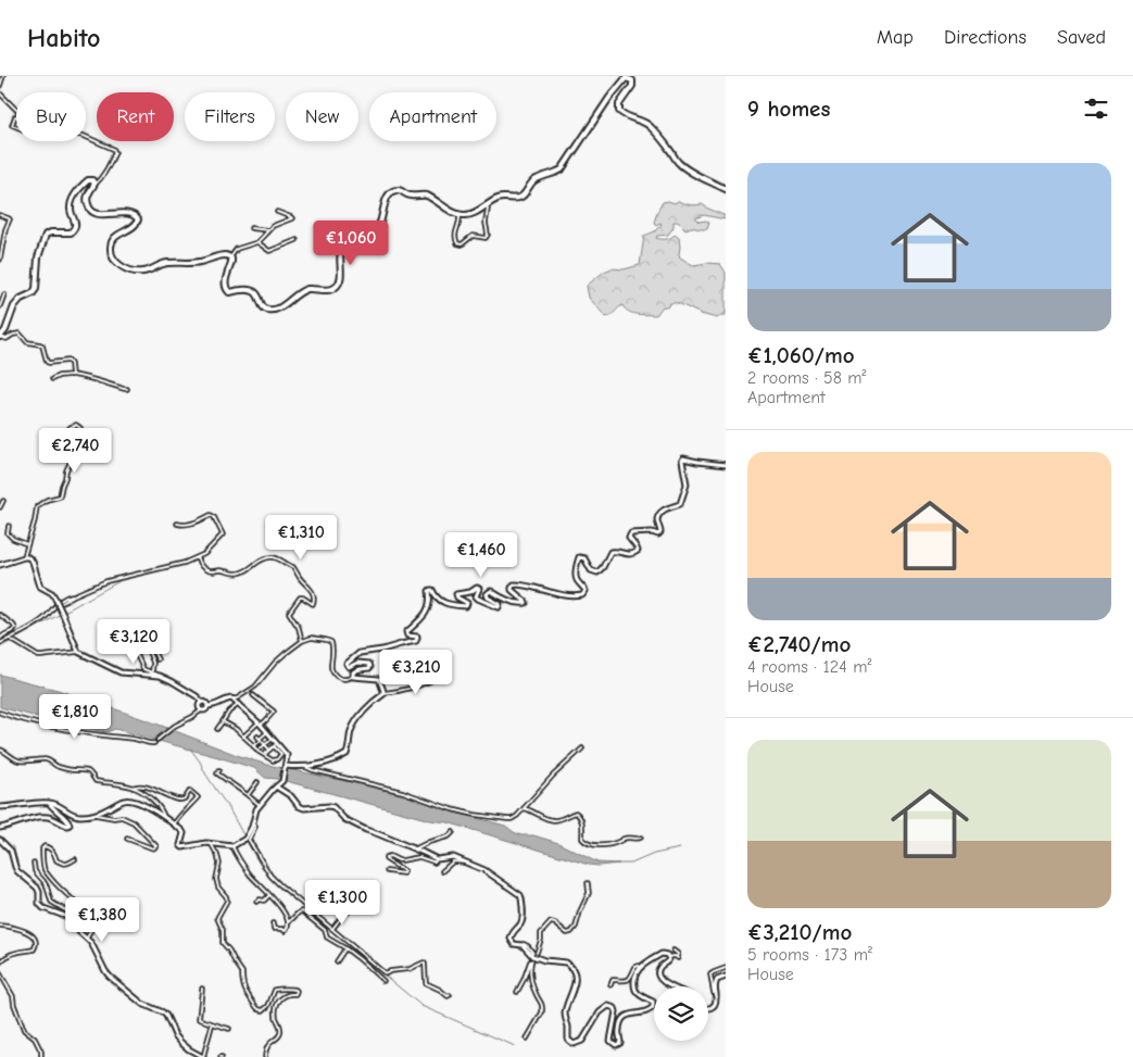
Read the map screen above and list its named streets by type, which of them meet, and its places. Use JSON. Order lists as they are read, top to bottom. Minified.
{"page":{"header":"Habito","nav":["Map","Directions","Saved"],"heading":"9 homes","chip":["Buy","Rent","Filters","New","Apartment"],"list":[{"name":"€1,060/mo","note":"2 rooms · 58 m² · Apartment"},{"name":"€2,740/mo","note":"4 rooms · 124 m² · House"},{"name":"€3,210/mo","note":"5 rooms · 173 m² · House"}],"price":["€1,060","€2,740","€1,310","€1,460","€3,120","€3,210","€1,810","€1,300","€1,380"]}}
